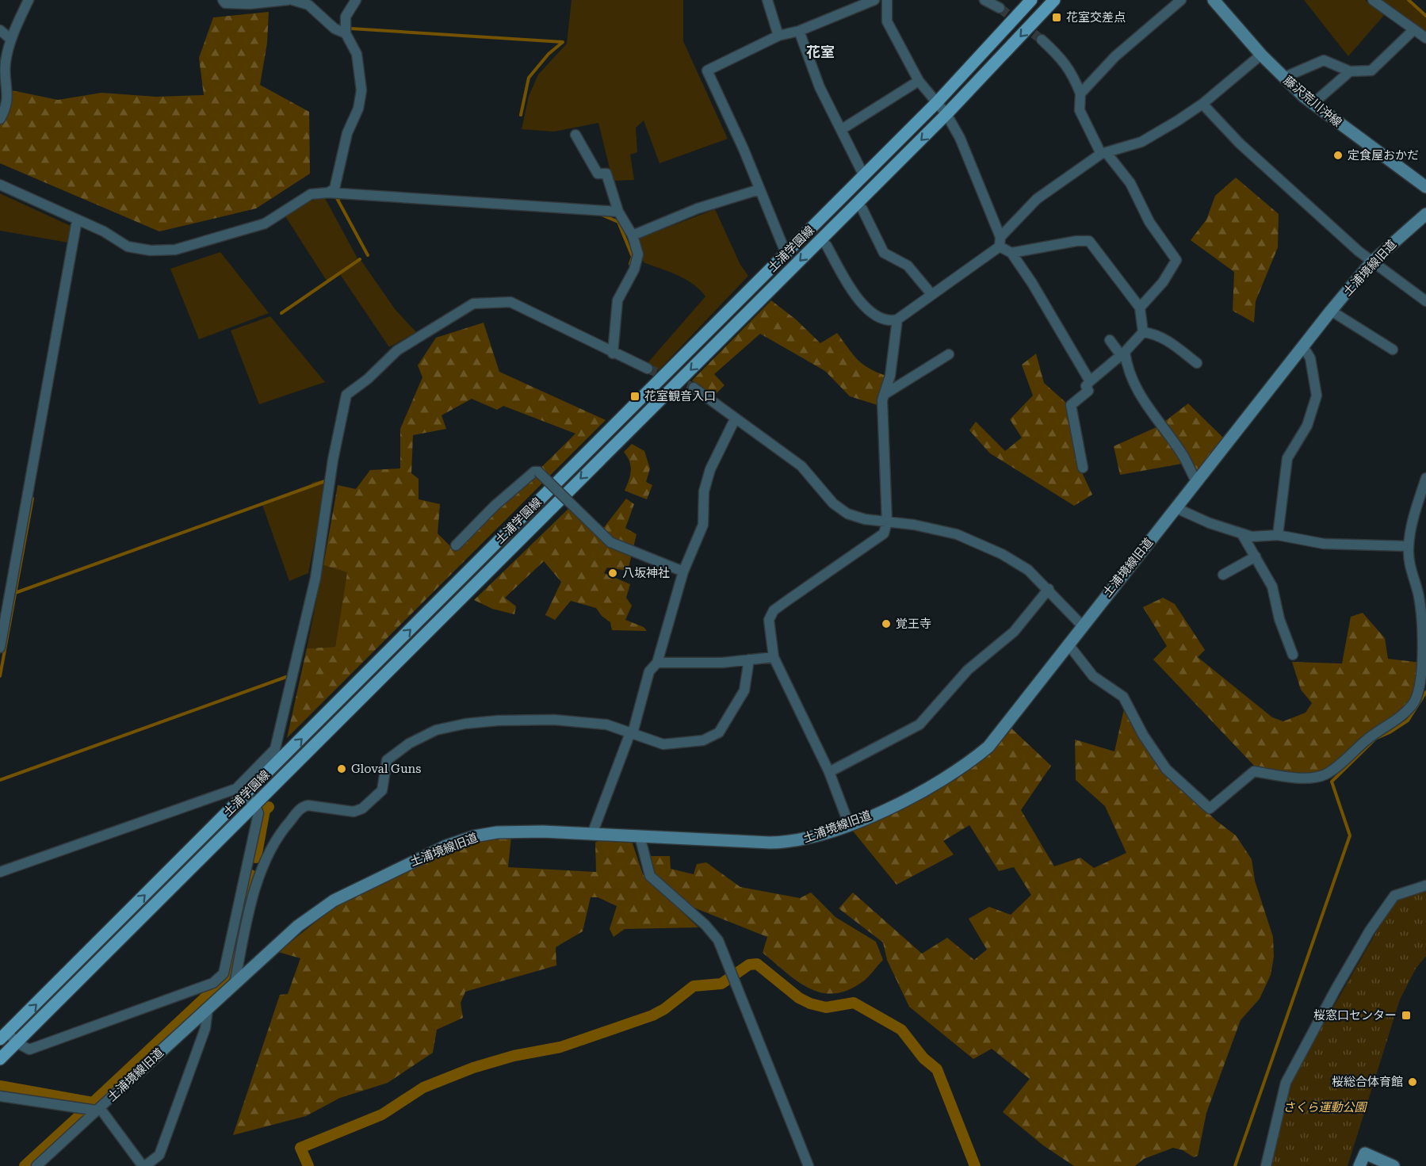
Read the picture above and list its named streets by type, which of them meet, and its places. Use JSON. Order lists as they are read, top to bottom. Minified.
{"streets":{"main road":["土浦学園線"],"street":["藤沢荒川沖線","土浦境線旧道"]},"districts":["花室"],"parks":["さくら運動公園"],"places":{"transit":["花室交差点","花室観音入口","桜窓口センター"],"other":["定食屋おかだ","八坂神社","覚王寺","Gloval Guns","桜総合体育館"]}}
